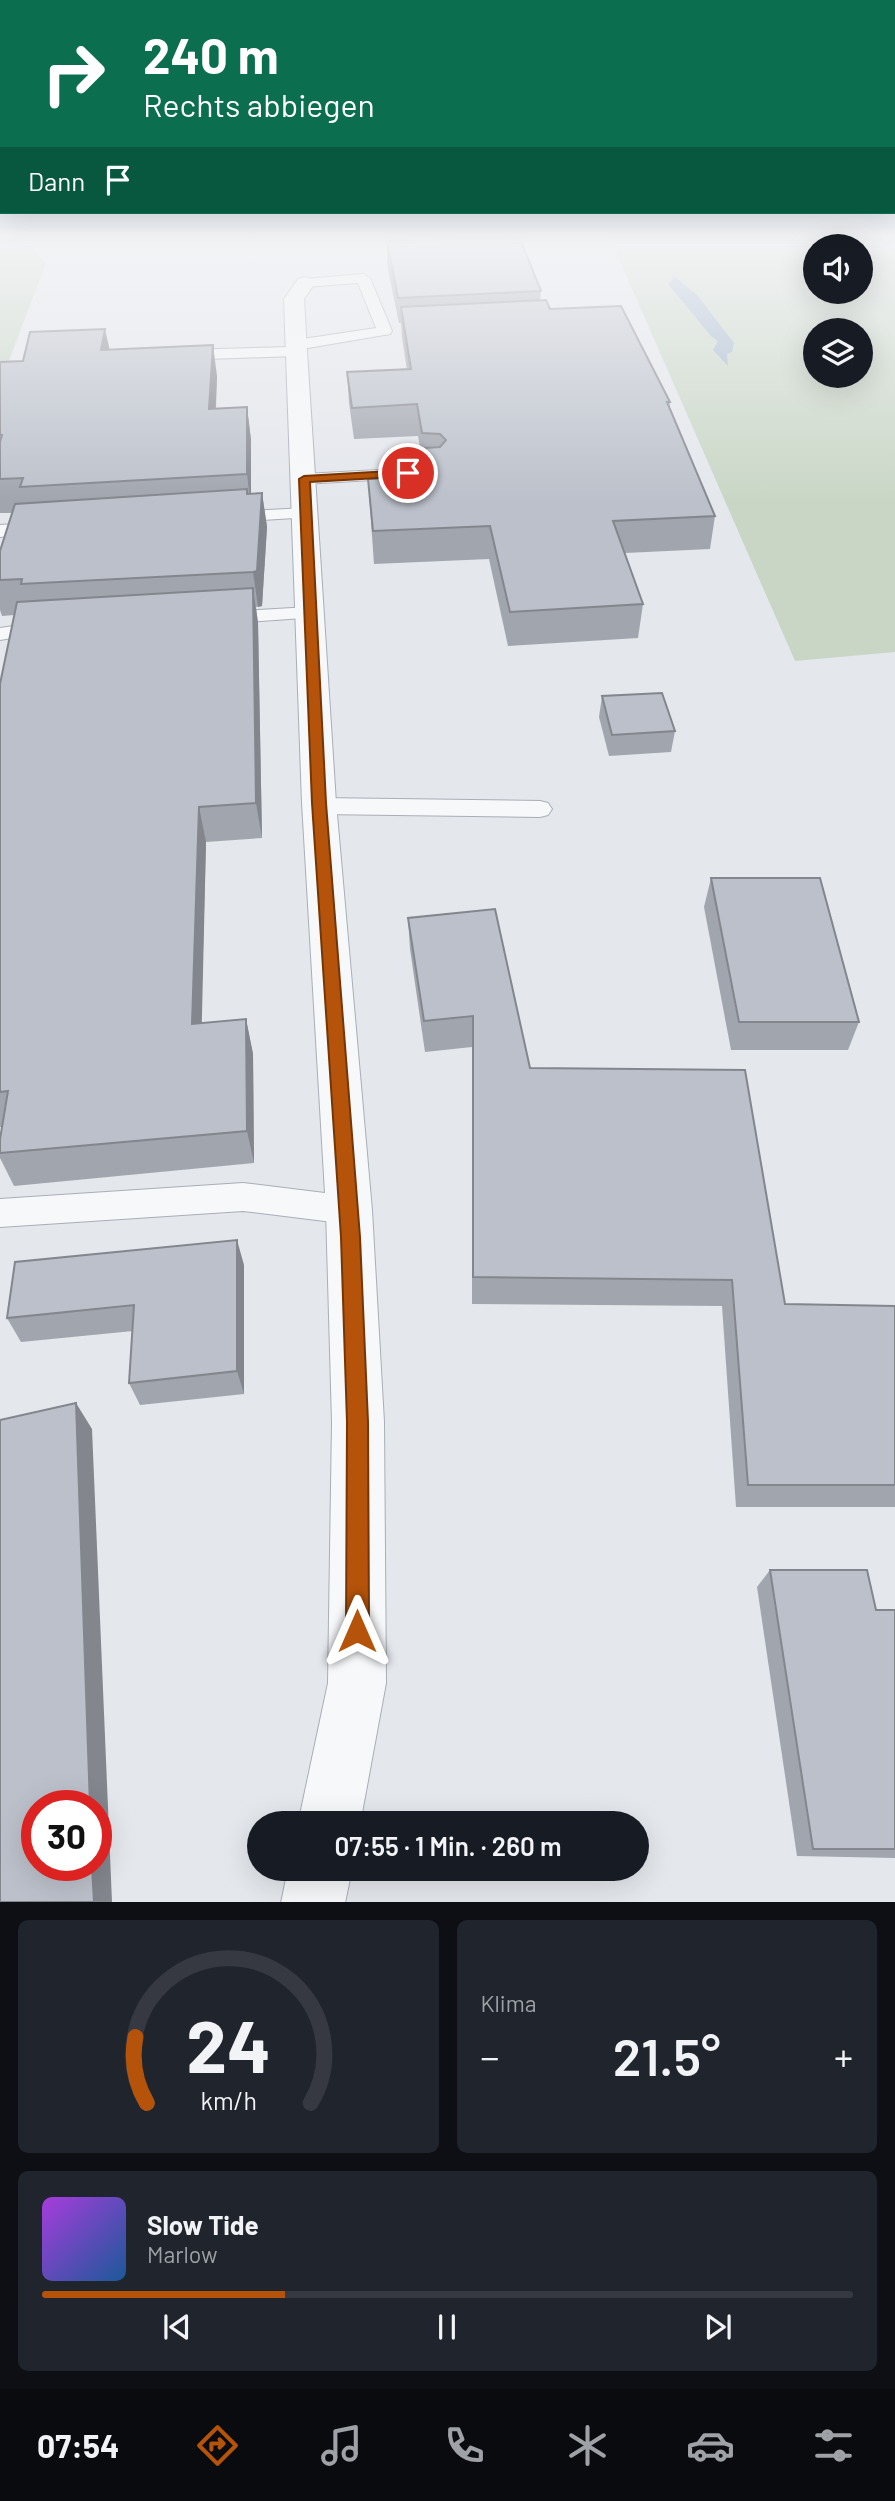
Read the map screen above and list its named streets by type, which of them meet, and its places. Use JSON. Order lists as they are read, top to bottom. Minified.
{"page":{"turn":["240 m","Rechts abbiegen"],"then":"Dann","limit":"30","trip":"07:55 · 1 Min. · 260 m","tile":"Klima","heat":["−","21.5°","+"],"song":["Slow Tide","Marlow"],"tabs":"07:54","gauge":["24","km/h"]}}
